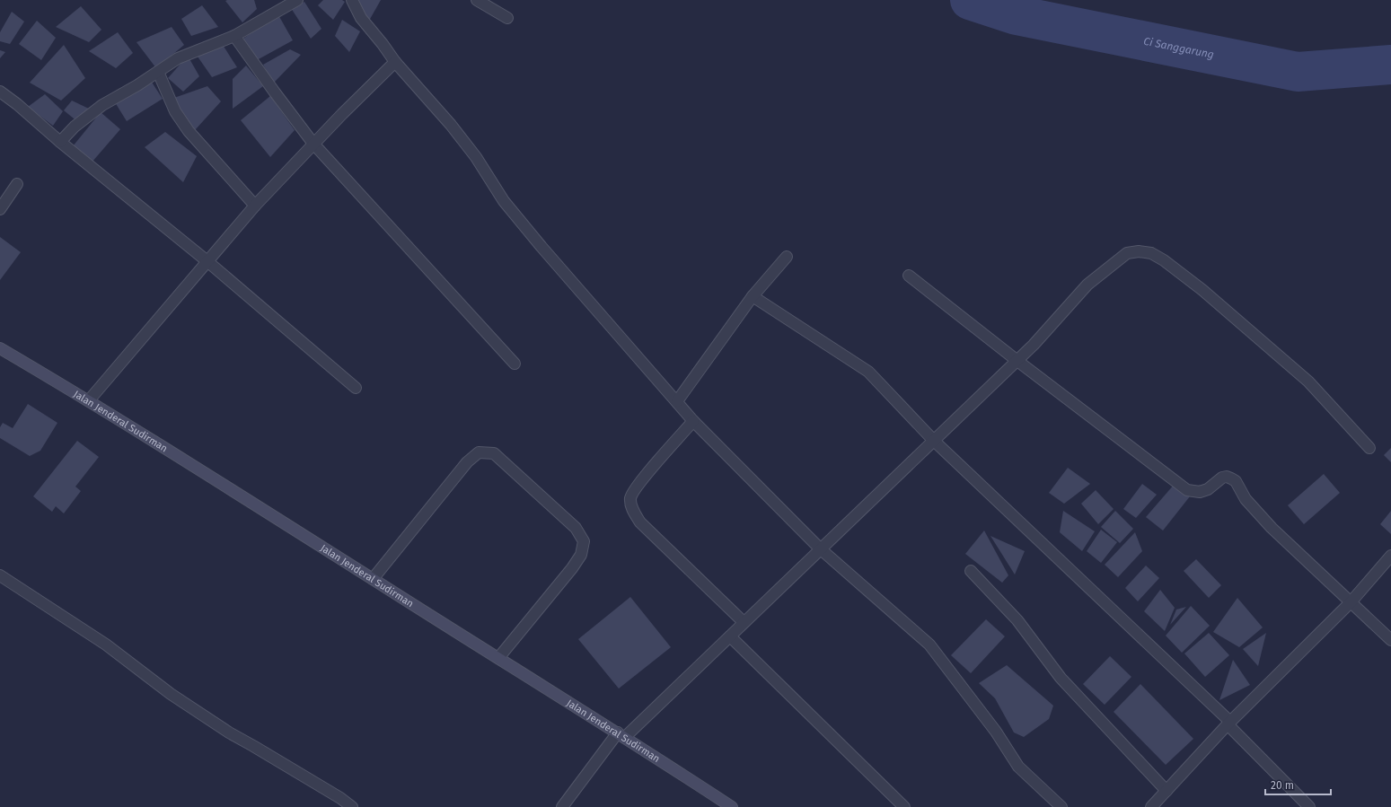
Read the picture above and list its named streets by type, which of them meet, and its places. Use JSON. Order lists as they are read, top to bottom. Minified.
{"streets":{"main road":["Jalan Jenderal Sudirman"]},"water":["Ci Sanggarung"],"scale_bar":"20 m"}
